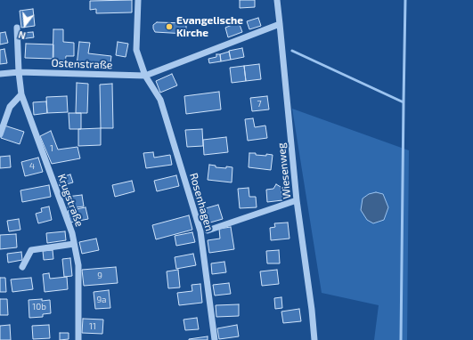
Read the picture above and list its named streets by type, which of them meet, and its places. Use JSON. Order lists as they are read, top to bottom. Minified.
{"streets":{"street":["Ostenstraße","Wiesenweg","Krugstraße","Rosenhagen"]},"crossings":[["Ostenstraße","Krugstraße"],["Ostenstraße","Rosenhagen"]],"places":["Evangelische Kirche"],"house_numbers":["7","1","4","9","9a","10b","11"],"north":"bottom"}
